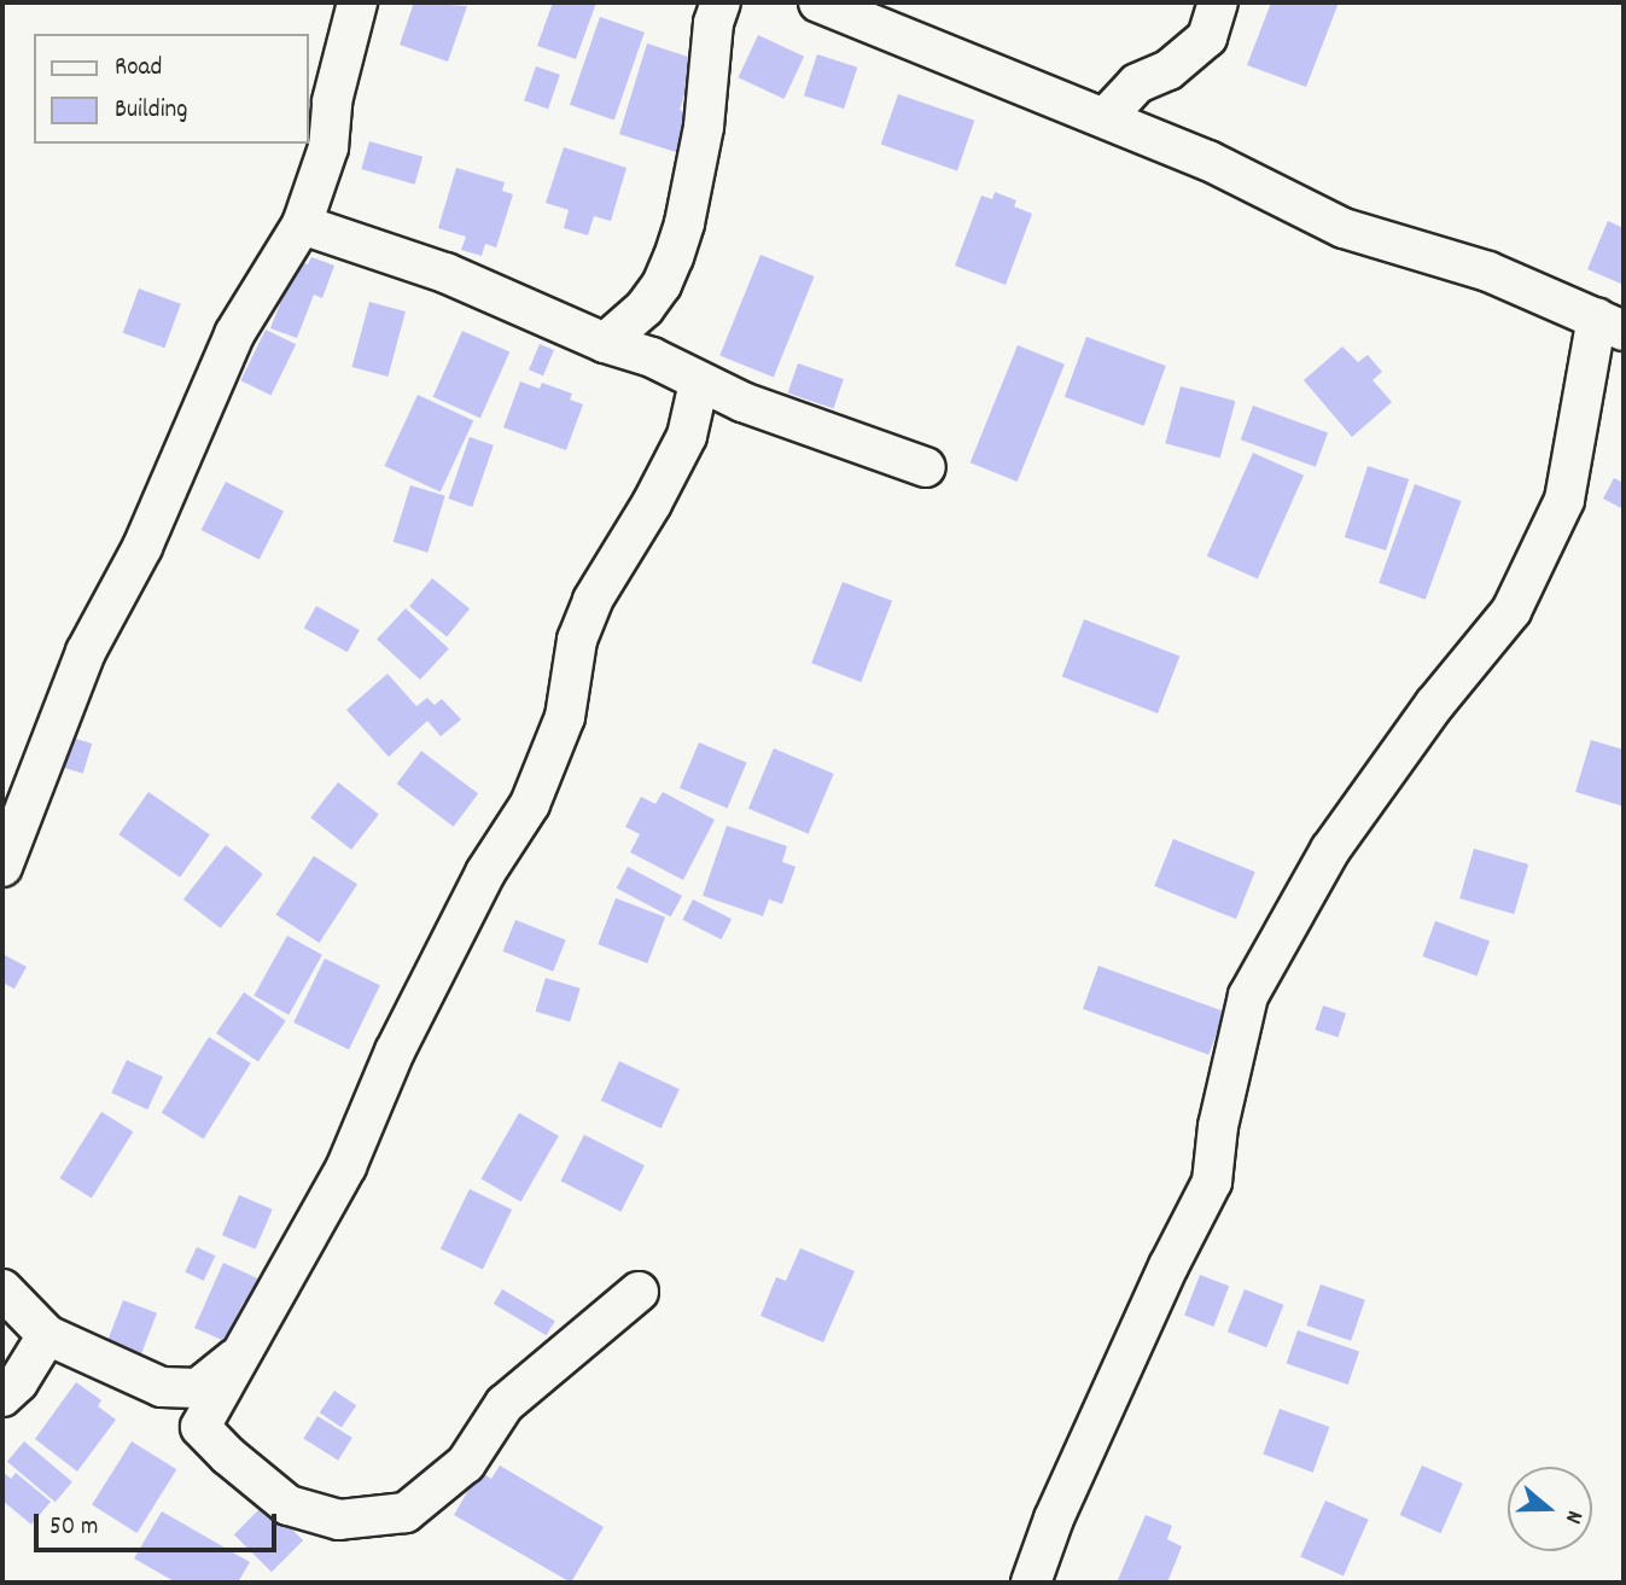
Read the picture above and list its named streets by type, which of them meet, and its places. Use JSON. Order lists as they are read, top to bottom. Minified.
{"legend":["Road","Building"],"scale_bar":"50 m","north":"right"}
